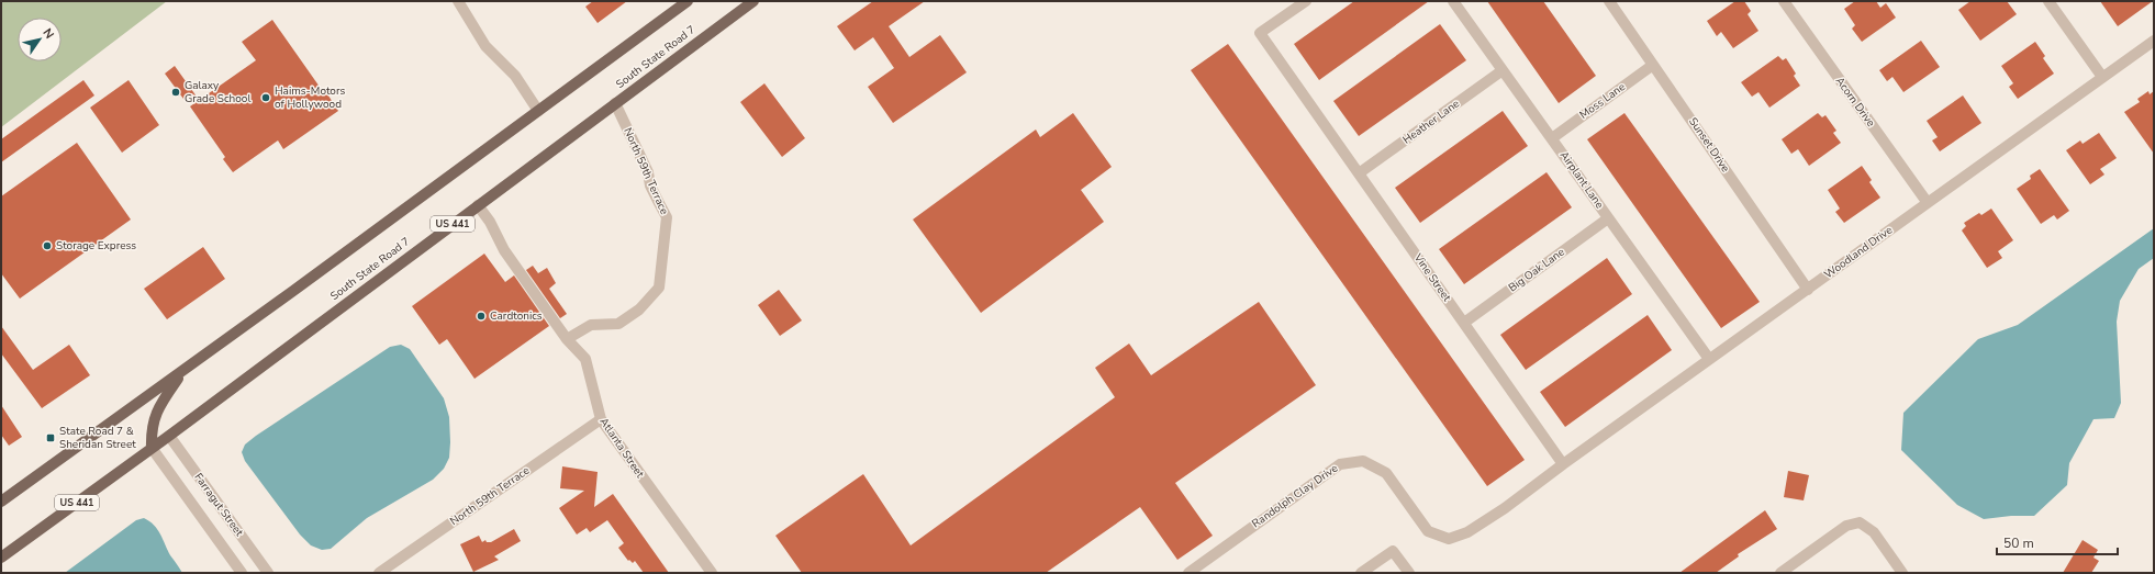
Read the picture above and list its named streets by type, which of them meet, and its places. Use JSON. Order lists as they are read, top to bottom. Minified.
{"streets":{"main road":["South State Road 7","US 441"],"street":["Moss Lane","Acorn Drive","Heather Lane","Sunset Drive","North 59th Terrace","Airplant Lane","Woodland Drive","Big Oak Lane","Vine Street","Atlanta Street","Randolph Clay Drive","Farragut Street"]},"crossings":[["South State Road 7","North 59th Terrace"],["South State Road 7","Atlanta Street"],["South State Road 7","Farragut Street"],["Moss Lane","Sunset Drive"],["Moss Lane","Airplant Lane"],["Acorn Drive","Woodland Drive"],["Heather Lane","Airplant Lane"],["Heather Lane","Vine Street"],["Sunset Drive","Woodland Drive"],["North 59th Terrace","Atlanta Street"],["Airplant Lane","Woodland Drive"],["Airplant Lane","Big Oak Lane"],["Woodland Drive","Vine Street"],["Woodland Drive","Randolph Clay Drive"],["Big Oak Lane","Vine Street"],["Vine Street","Randolph Clay Drive"]],"places":{"other":["Galaxy Grade School","Haims-Motors of Hollywood","Storage Express","Cardtonics"],"transit":["State Road 7 & Sheridan Street"]},"scale_bar":"50 m","north":"top right"}
